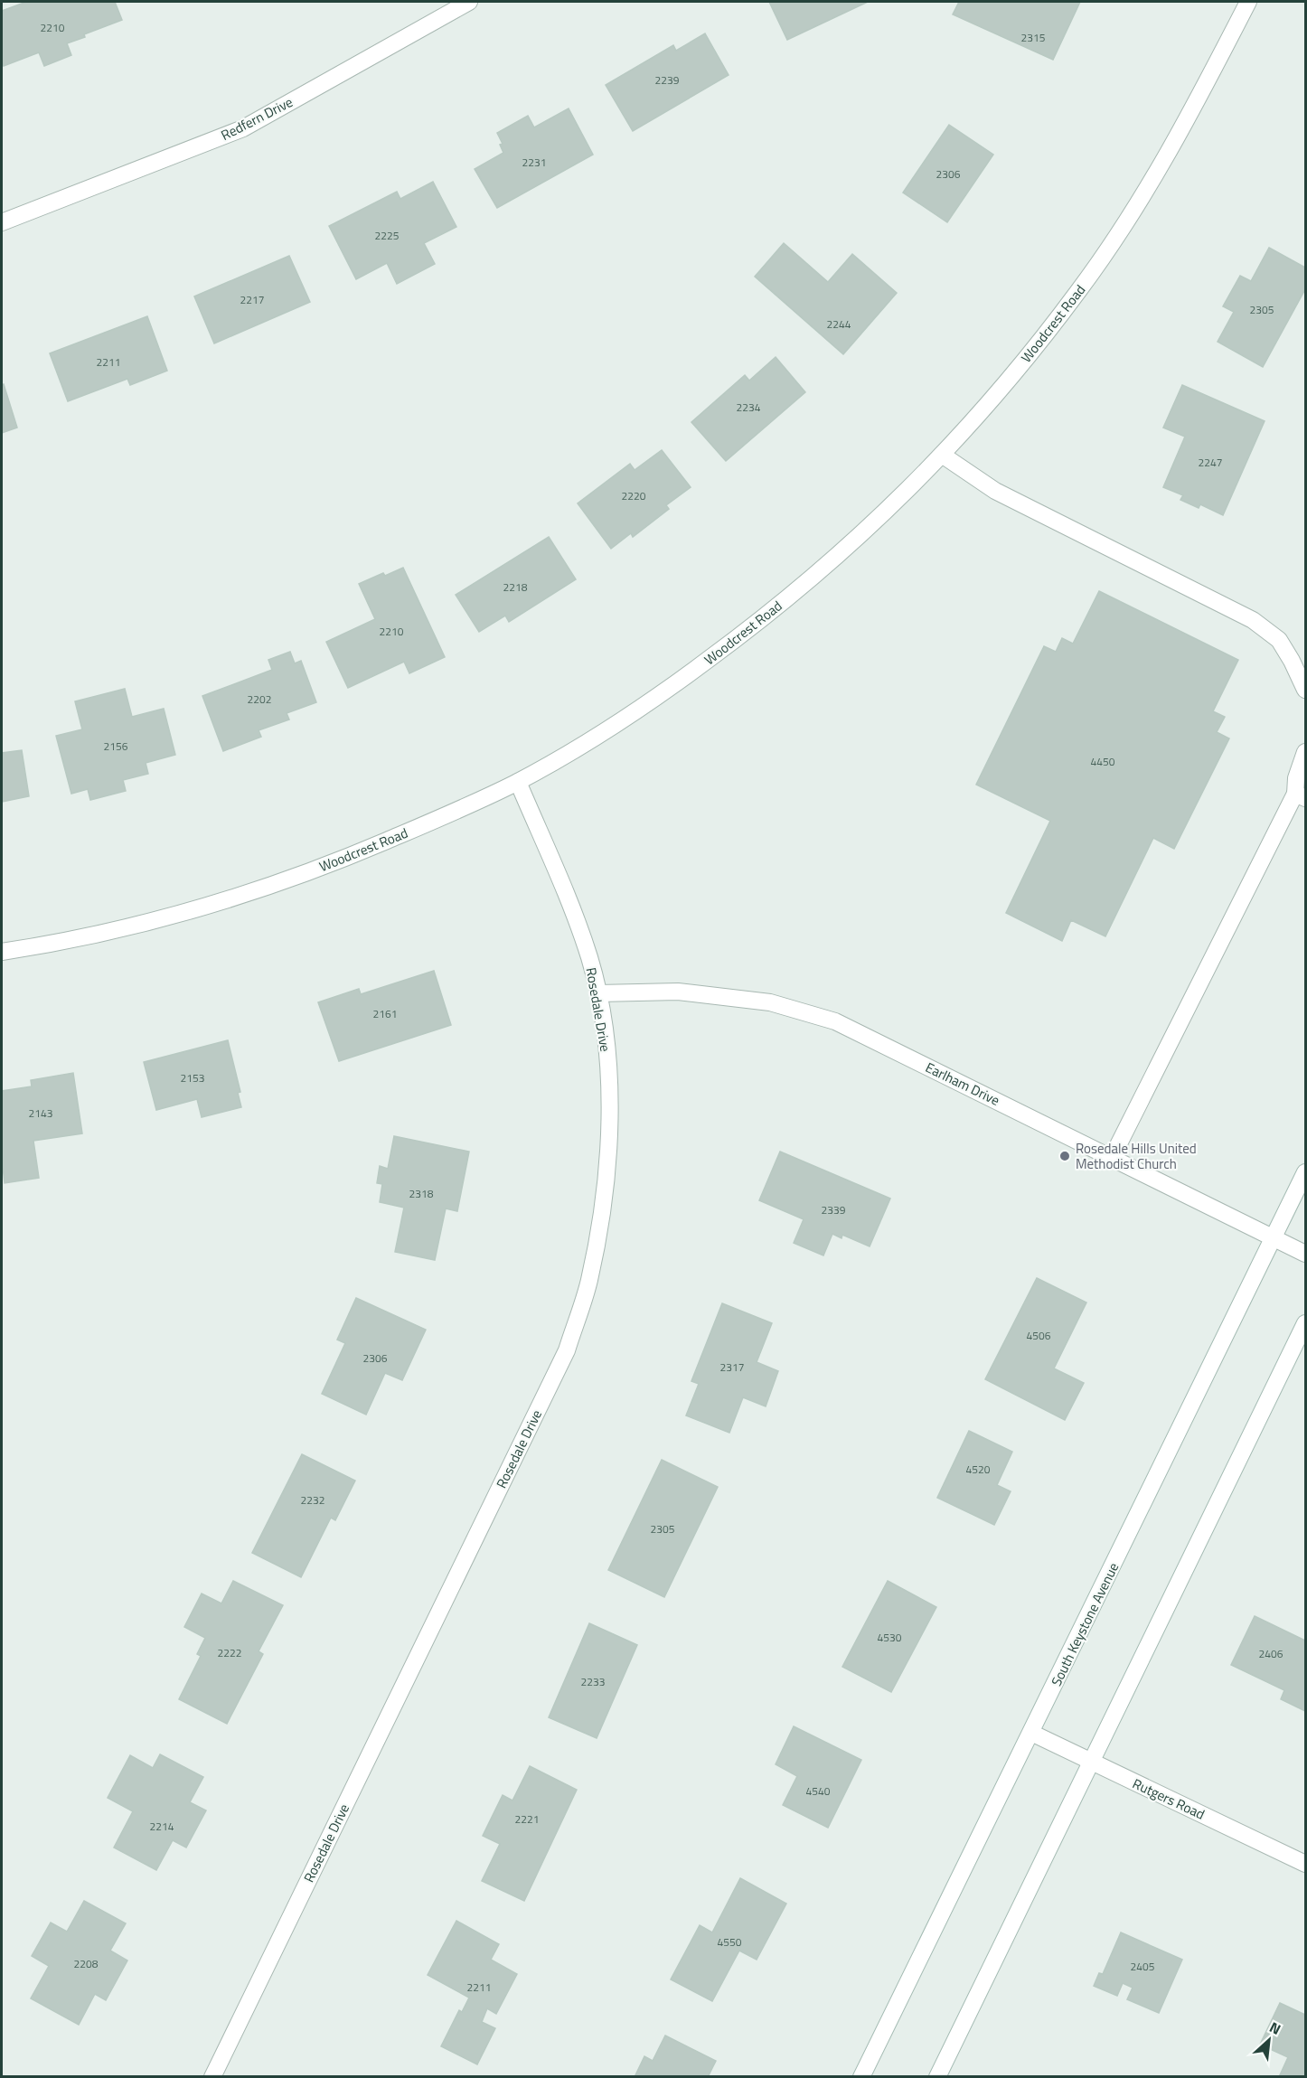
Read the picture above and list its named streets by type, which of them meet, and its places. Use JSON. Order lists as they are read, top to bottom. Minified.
{"streets":{"street":["Redfern Drive","Woodcrest Road","Rosedale Drive","Earlham Drive","South Keystone Avenue","Rutgers Road"]},"crossings":[["Woodcrest Road","Rosedale Drive"],["Rosedale Drive","Earlham Drive"],["Earlham Drive","South Keystone Avenue"],["South Keystone Avenue","Rutgers Road"]],"places":["Rosedale Hills United Methodist Church"],"house_numbers":["2210","2315","2239","2231","2306","2225","2217","2305","2244","2211","2234","2247","2220","2218","2210","2202","2156","4450","2161","2153","2143","2318","2339","4506","2306","2317","4520","2232","2305","4530","2222","2406","2233","4540","2221","2214","4550","2208","2405","2211"],"north":"top right"}
